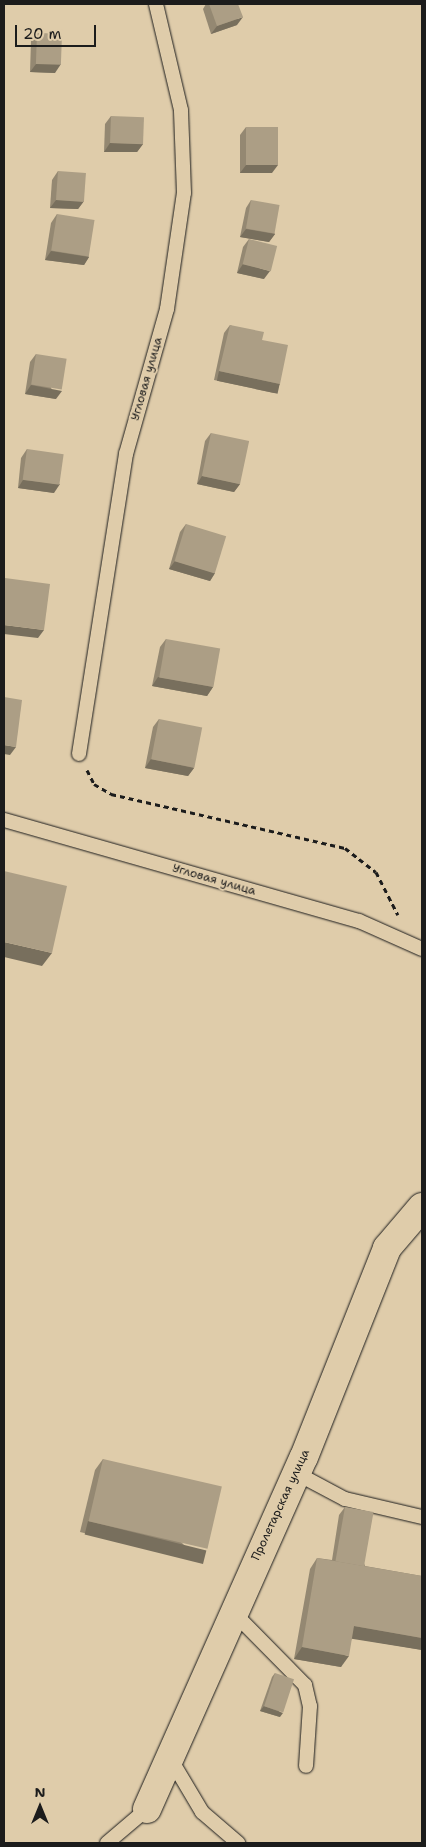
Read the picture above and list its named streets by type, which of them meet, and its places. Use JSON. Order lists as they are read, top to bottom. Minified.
{"streets":{"street":["Пролетарская улица"],"lane":["Угловая улица"]},"scale_bar":"20 m","north":"top"}
